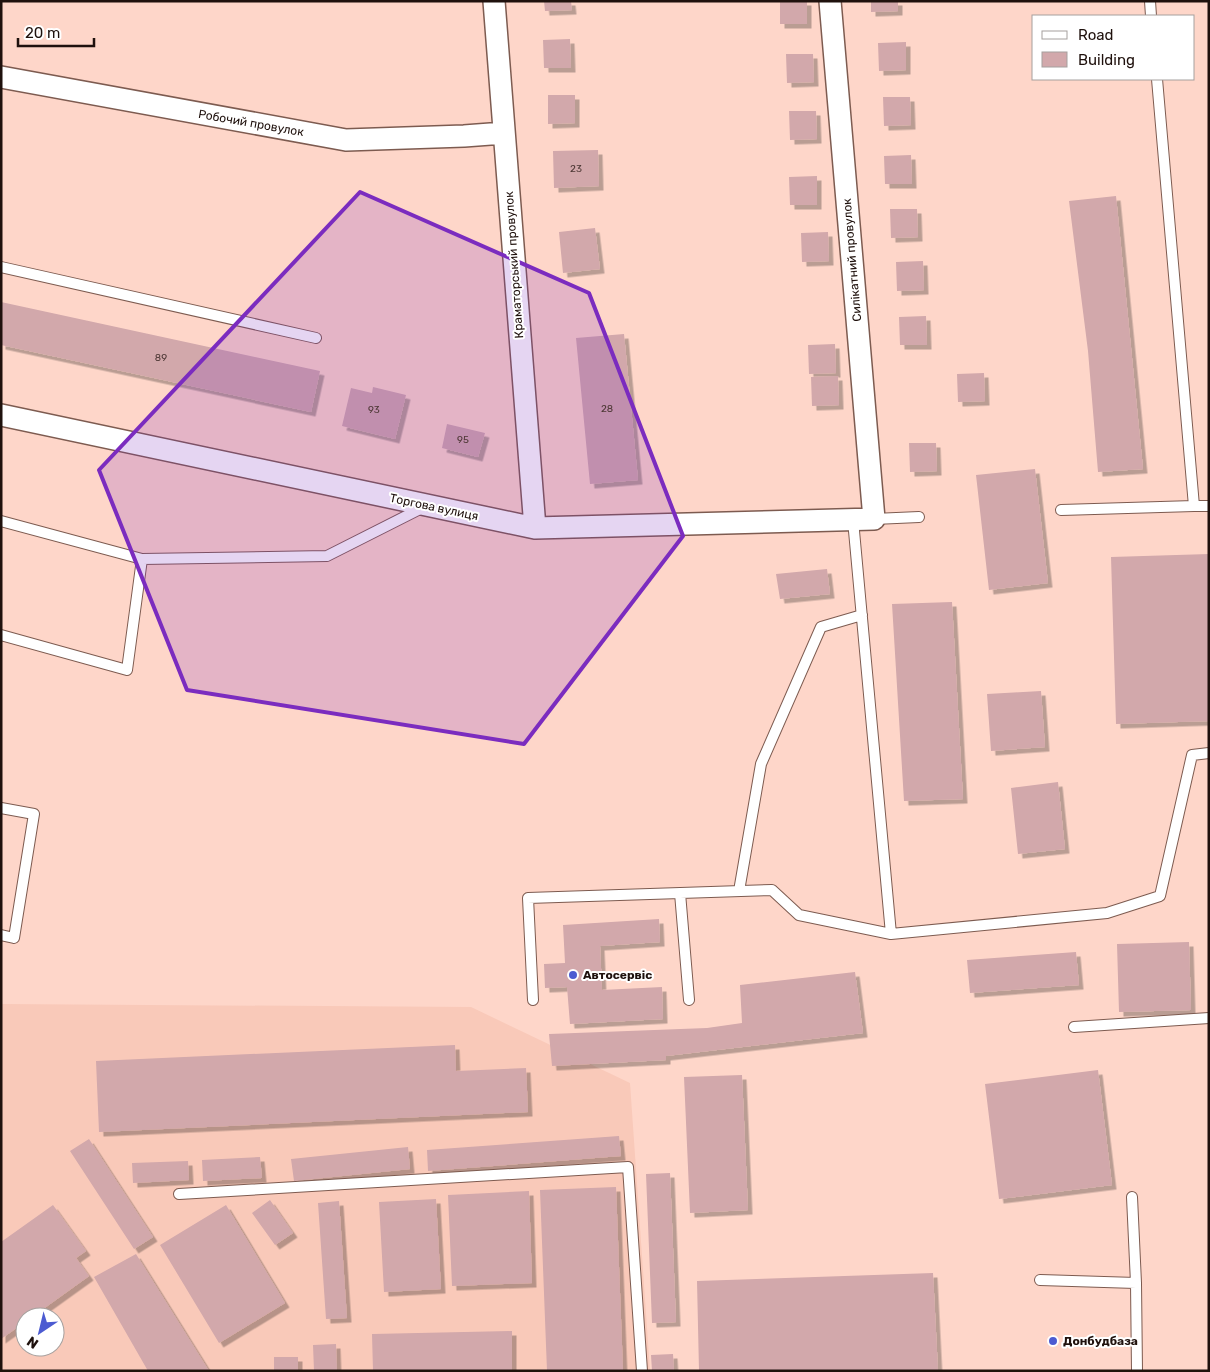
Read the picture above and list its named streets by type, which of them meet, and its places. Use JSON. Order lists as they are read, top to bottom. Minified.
{"streets":{"street":["Робочий провулок","Силікатний провулок","Краматорський провулок","Торгова вулиця"]},"crossings":[["Робочий провулок","Краматорський провулок"],["Силікатний провулок","Торгова вулиця"],["Краматорський провулок","Торгова вулиця"]],"places":["Автосервіс","Донбудбаза"],"house_numbers":["23","89","28","93","95"],"legend":["Road","Building"],"scale_bar":"20 m","north":"bottom left"}
